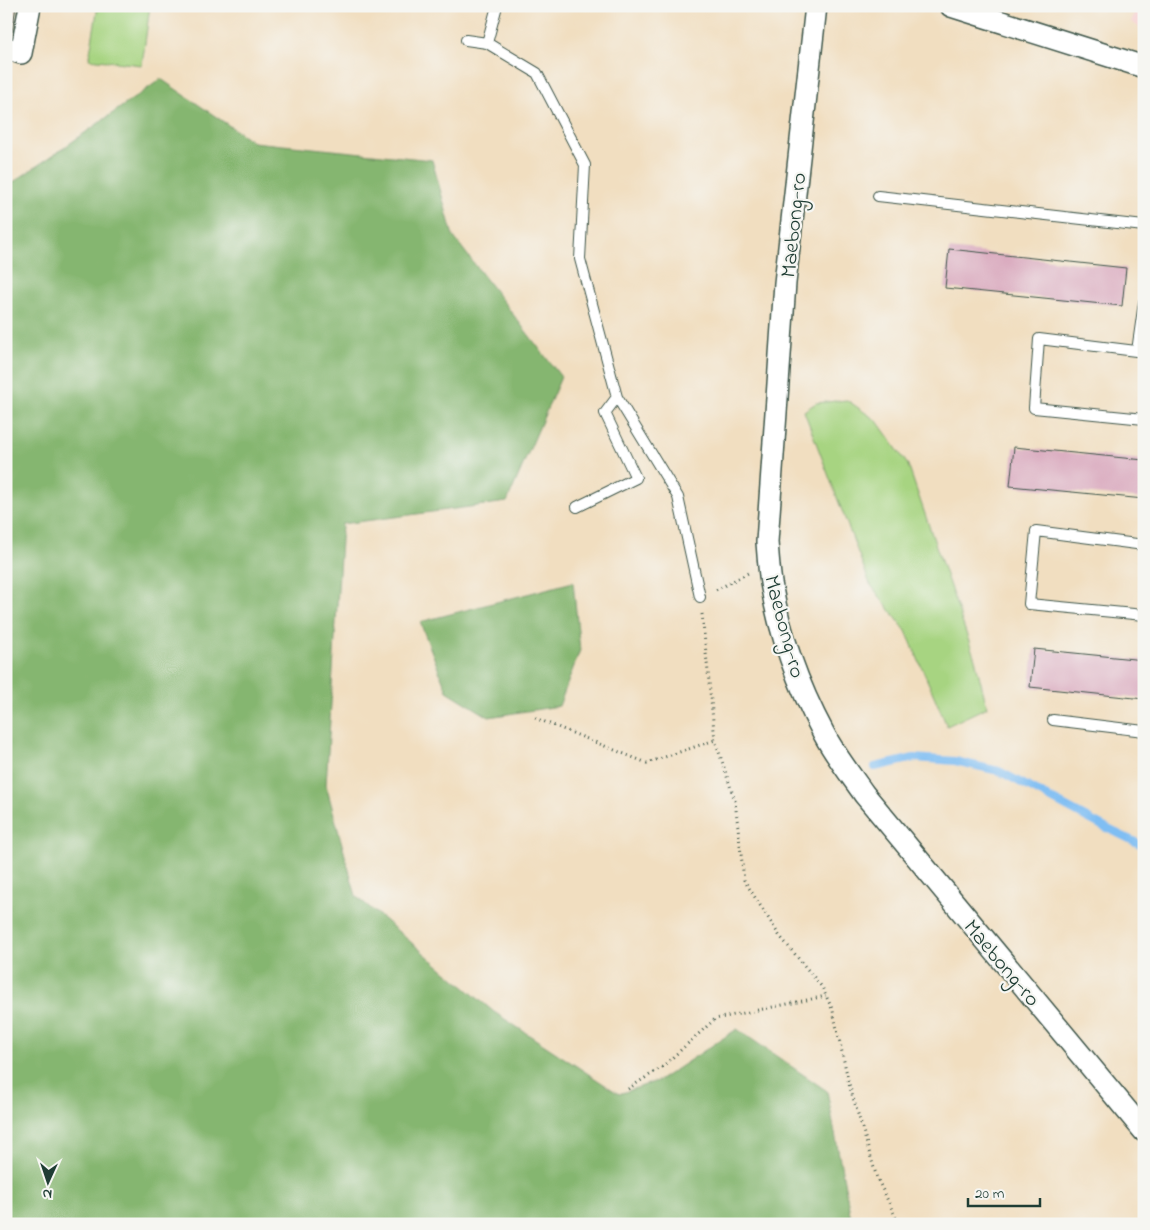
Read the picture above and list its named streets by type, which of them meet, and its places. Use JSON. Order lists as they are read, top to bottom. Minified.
{"streets":{"street":["Maebong-ro"]},"scale_bar":"20 m","north":"bottom"}
